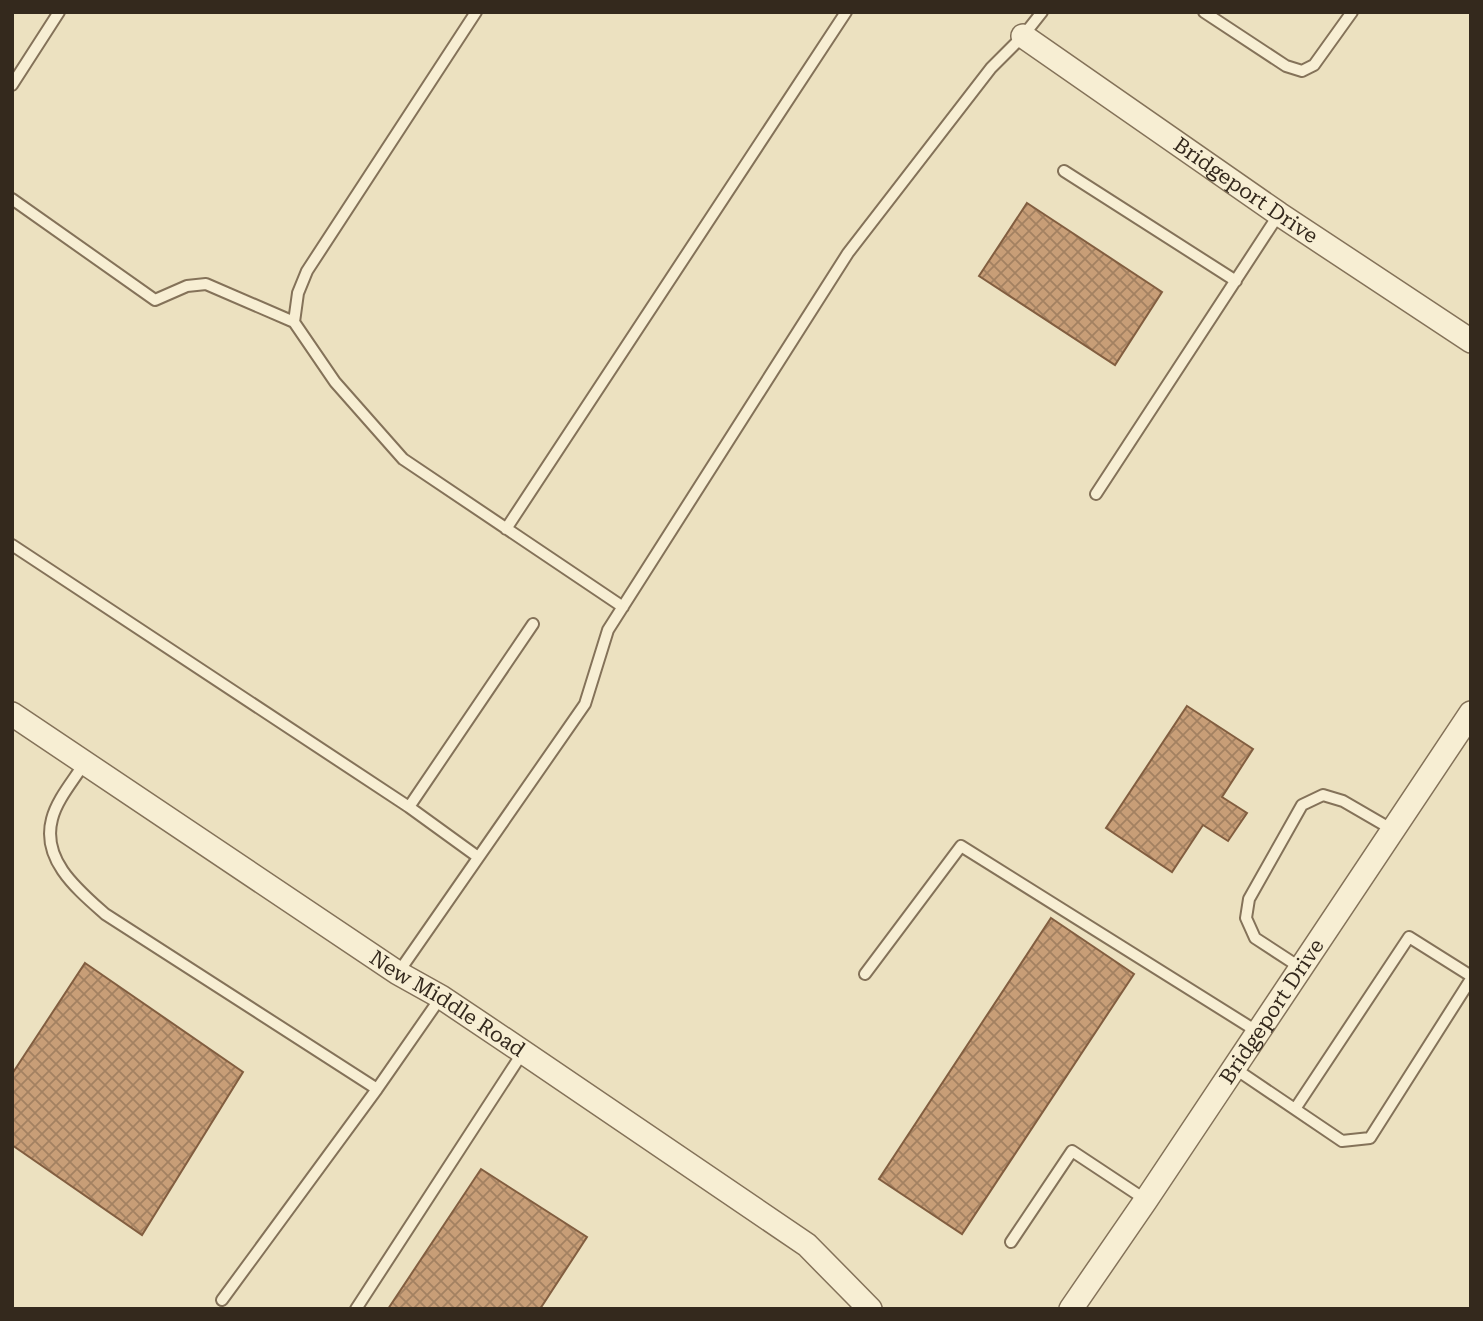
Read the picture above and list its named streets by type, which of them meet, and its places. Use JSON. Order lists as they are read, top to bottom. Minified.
{"streets":{"street":["Bridgeport Drive","New Middle Road"]}}
